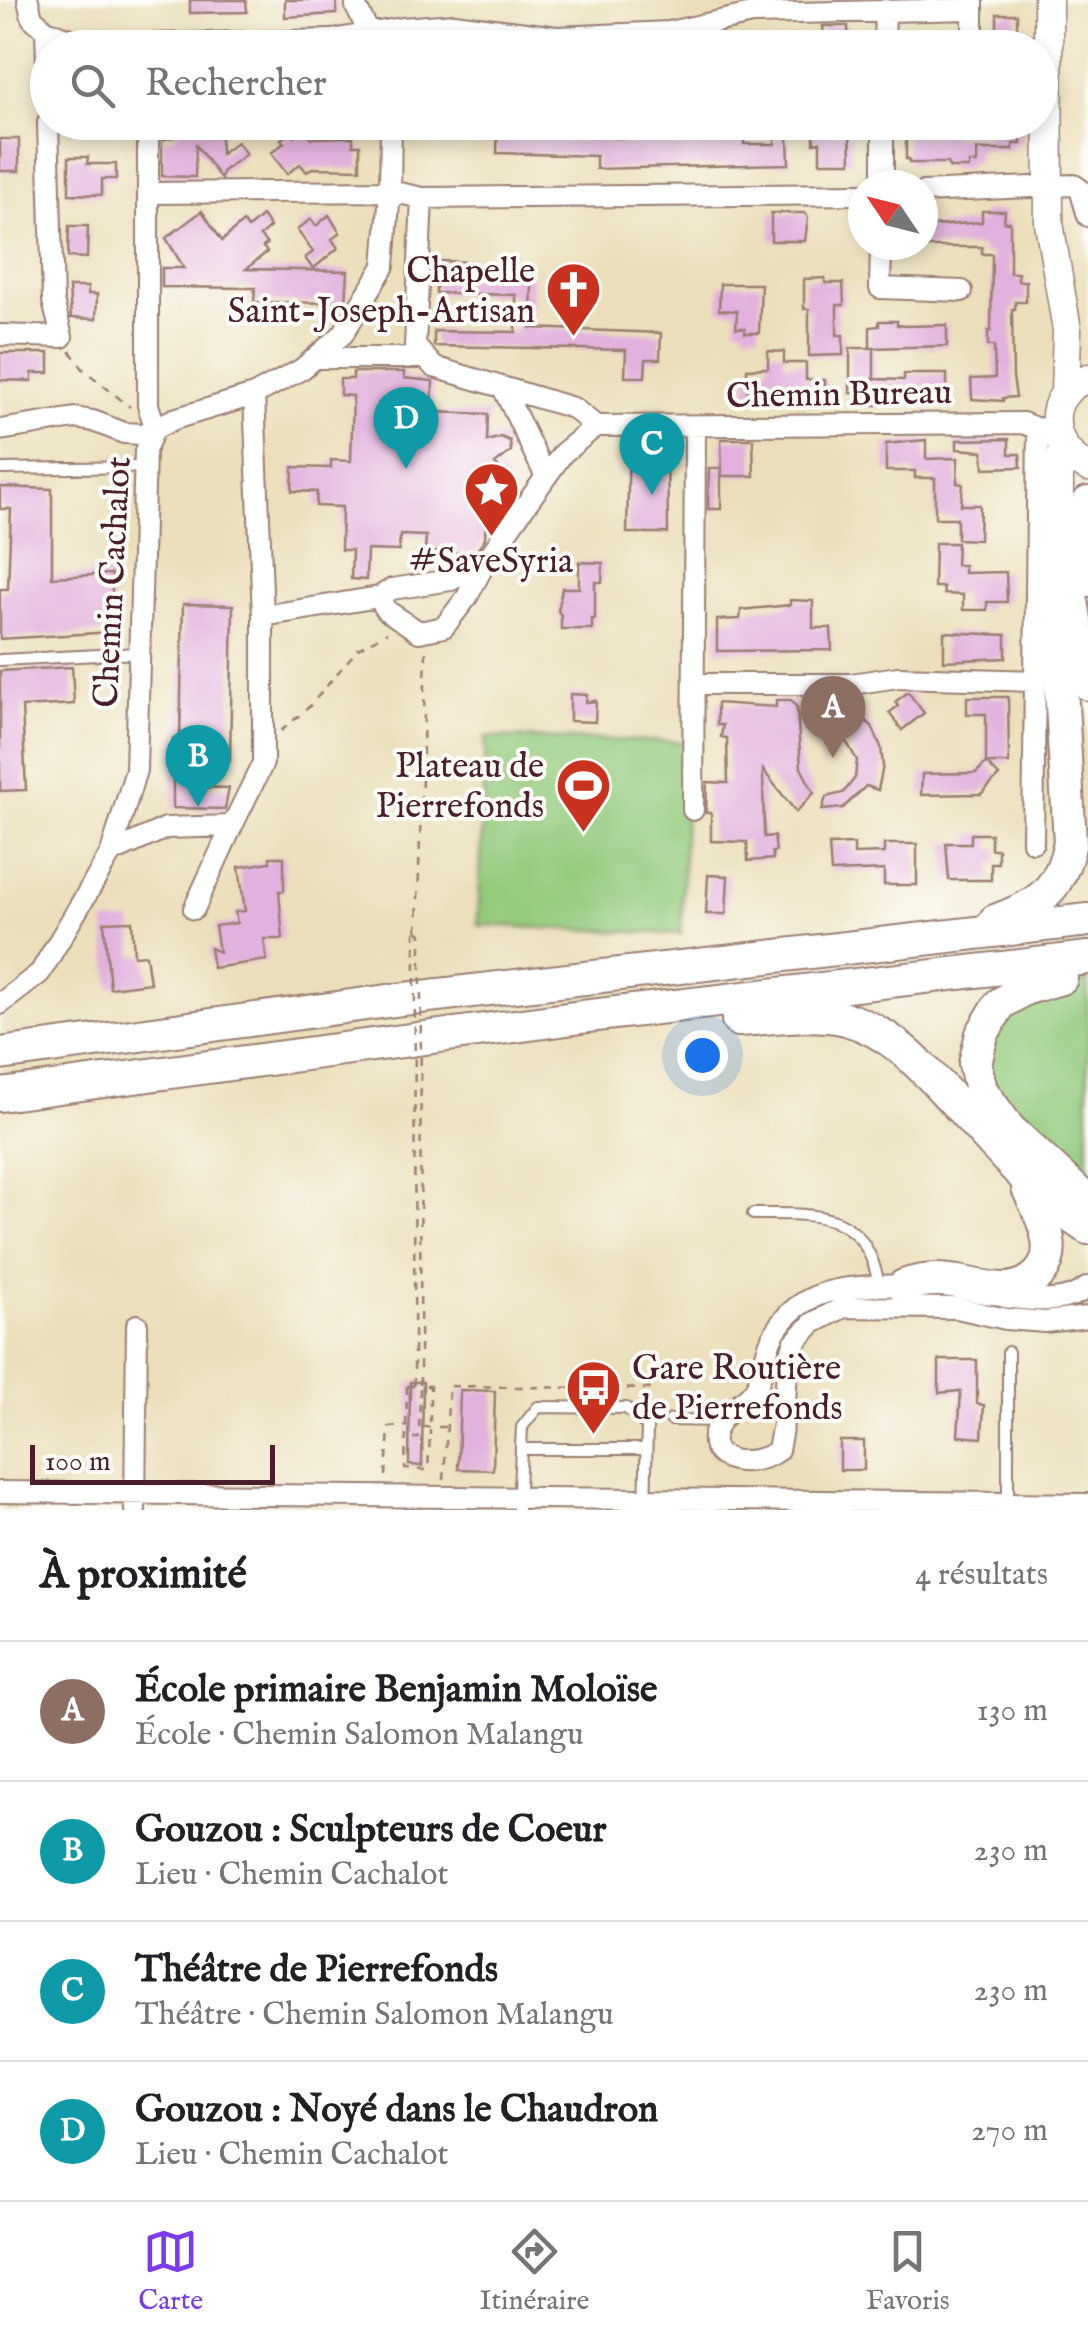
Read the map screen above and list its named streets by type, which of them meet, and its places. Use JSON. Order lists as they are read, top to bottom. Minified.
{"streets":{"street":["Chemin Bureau","Chemin Cachalot"]},"places":{"church":["Chapelle Saint-Joseph-Artisan"],"place":["#SaveSyria"],"sports":["Plateau de Pierrefonds"],"bus stop":["Gare Routière de Pierrefonds"]},"scale_bar":"100 m","north":"top left","page":{"search":"Rechercher","pins":["D","C","A","B"],"scale":"100 m","heading":["À proximité","4 résultats"],"list":[{"mark":"A","name":"École primaire Benjamin Moloïse","note":"École · Chemin Salomon Malangu","value":"130 m"},{"mark":"B","name":"Gouzou : Sculpteurs de Coeur","note":"Lieu · Chemin Cachalot","value":"230 m"},{"mark":"C","name":"Théâtre de Pierrefonds","note":"Théâtre · Chemin Salomon Malangu","value":"230 m"},{"mark":"D","name":"Gouzou : Noyé dans le Chaudron","note":"Lieu · Chemin Cachalot","value":"270 m"}],"nav":["Carte","Itinéraire","Favoris"]}}
